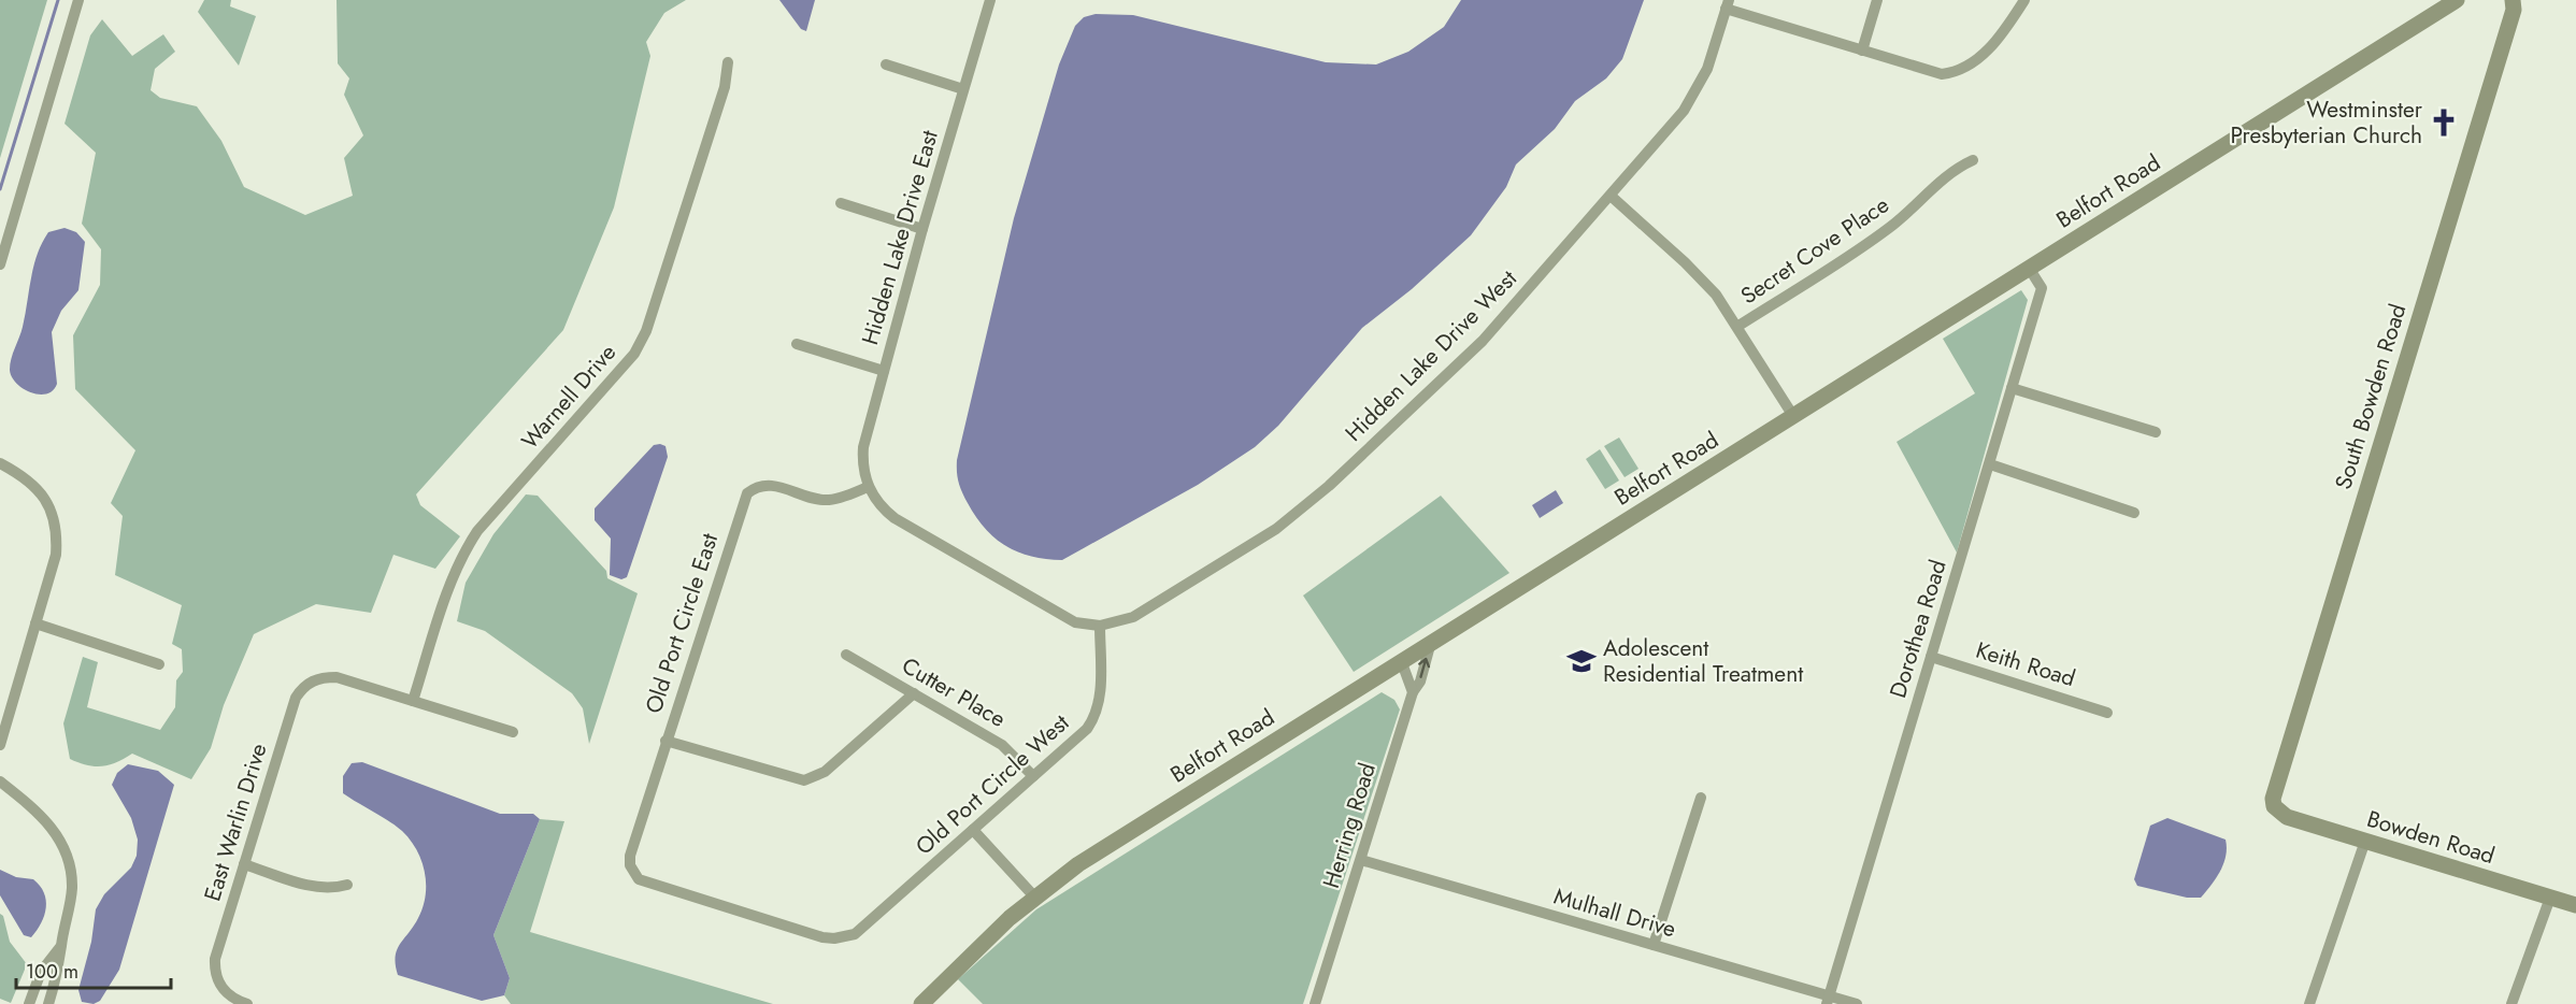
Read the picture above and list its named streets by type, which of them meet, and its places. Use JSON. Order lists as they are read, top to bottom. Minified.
{"streets":{"street":["Belfort Road","Hidden Lake Drive East","Secret Cove Place","Hidden Lake Drive West","Warnell Drive","South Bowden Road","Old Port Circle East","Dorothea Road","Keith Road","Cutter Place","Old Port Circle West","East Warlin Drive","Herring Road","Bowden Road","Mulhall Drive"]},"crossings":[["Belfort Road","Dorothea Road"],["Belfort Road","Herring Road"],["Hidden Lake Drive East","Old Port Circle East"],["Hidden Lake Drive West","Old Port Circle West"],["Warnell Drive","East Warlin Drive"],["South Bowden Road","Bowden Road"],["Old Port Circle East","Old Port Circle West"],["Dorothea Road","Keith Road"],["Dorothea Road","Mulhall Drive"],["Cutter Place","Old Port Circle West"],["Herring Road","Mulhall Drive"]],"places":{"church":["Westminster Presbyterian Church"],"school or university":["Adolescent Residential Treatment"]},"scale_bar":"100 m"}
